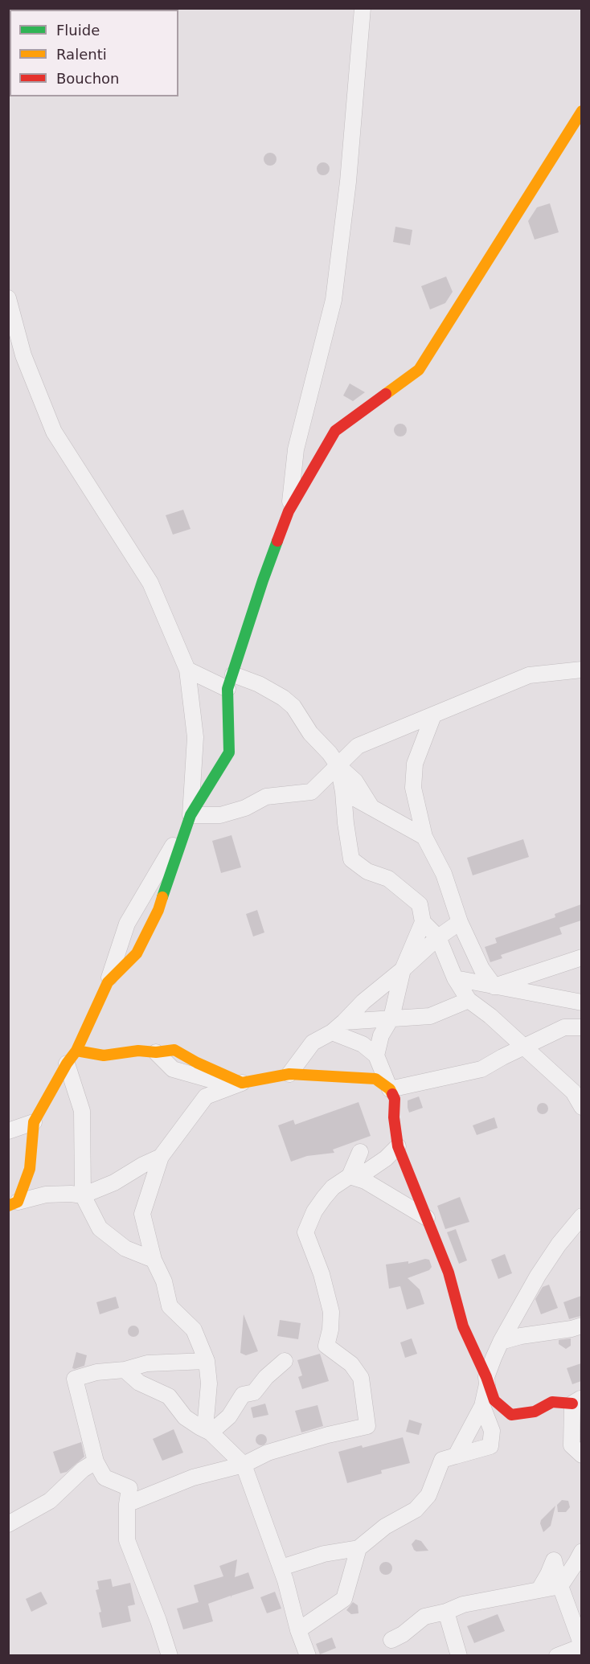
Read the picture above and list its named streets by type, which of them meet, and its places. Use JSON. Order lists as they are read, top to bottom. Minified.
{"legend":["Fluide","Ralenti","Bouchon"]}
